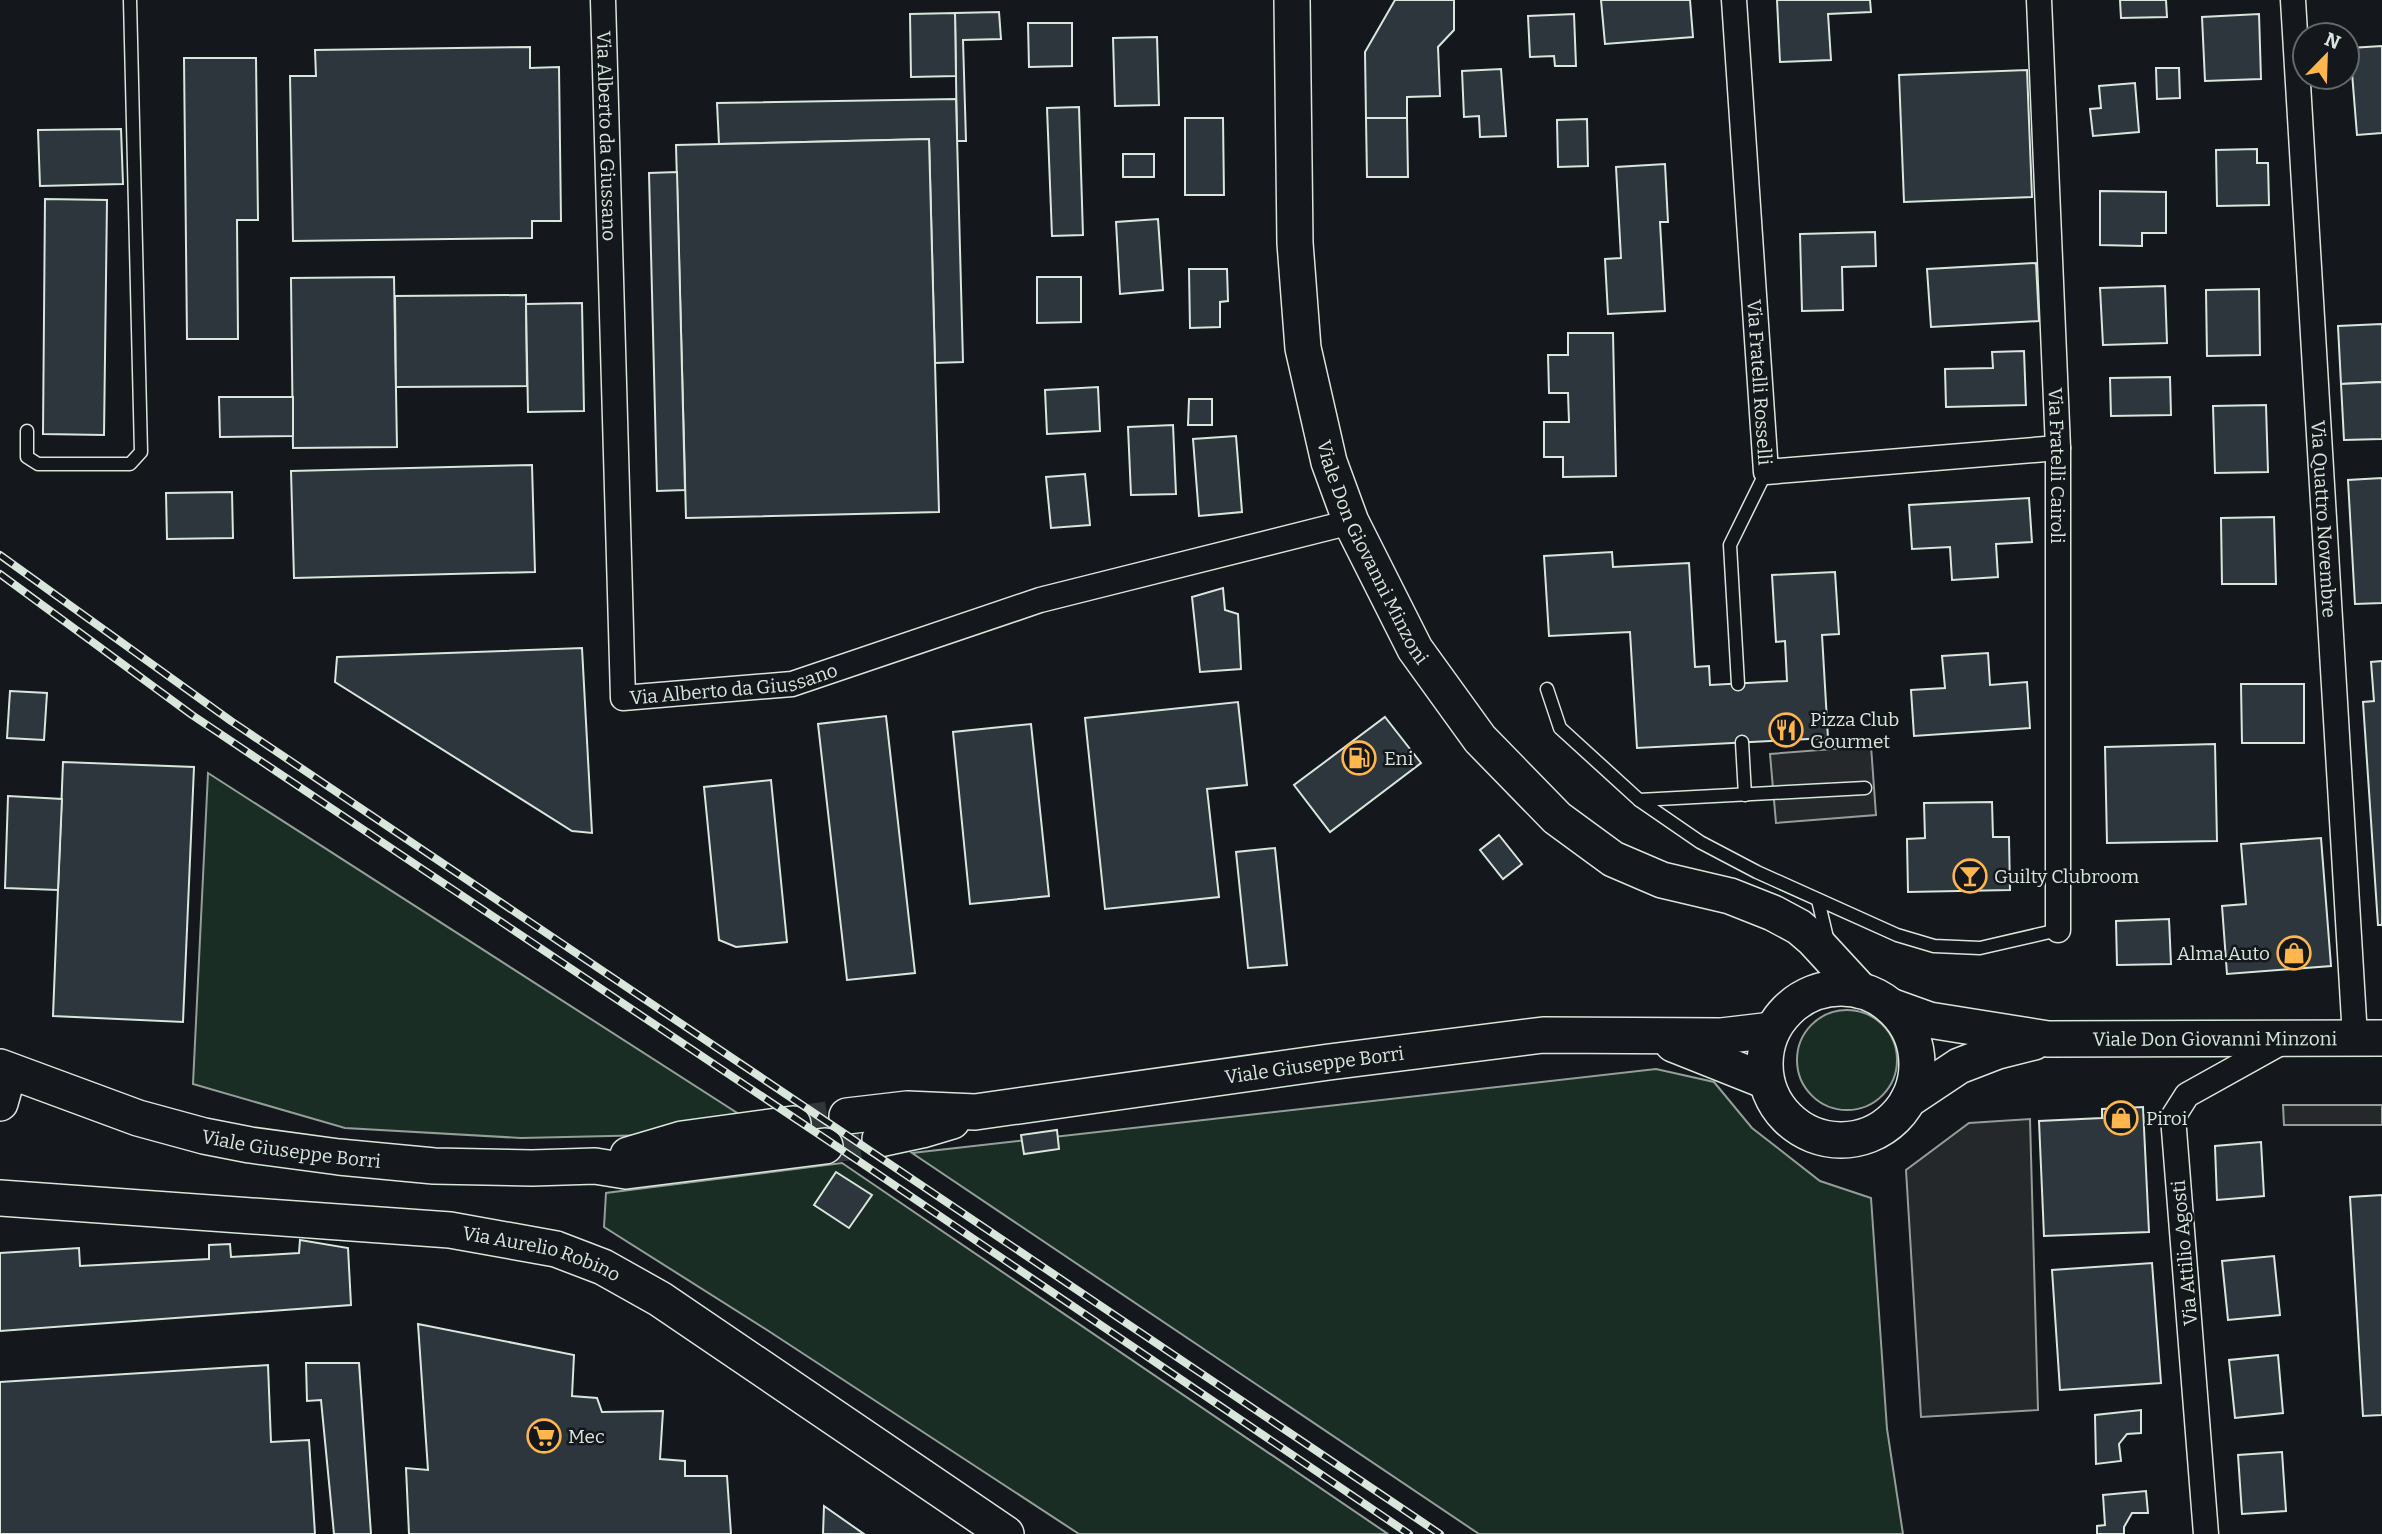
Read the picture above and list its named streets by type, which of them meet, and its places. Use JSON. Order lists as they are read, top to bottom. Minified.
{"streets":{"main road":["Viale Don Giovanni Minzoni","Viale Giuseppe Borri","Via Aurelio Robino"],"street":["Via Alberto da Giussano","Via Fratelli Rosselli","Via Fratelli Cairoli","Via Quattro Novembre","Via Attilio Agosti"]},"crossings":[["Via Alberto da Giussano","Viale Don Giovanni Minzoni"],["Via Fratelli Rosselli","Via Fratelli Cairoli"],["Via Quattro Novembre","Viale Don Giovanni Minzoni"],["Viale Don Giovanni Minzoni","Viale Giuseppe Borri"],["Viale Don Giovanni Minzoni","Via Attilio Agosti"]],"places":{"restaurant":["Pizza Club Gourmet"],"fuel station":["Eni"],"bar":["Guilty Clubroom"],"shop":["Alma Auto","Piroi"],"supermarket":["Mec"]},"north":"top right"}
